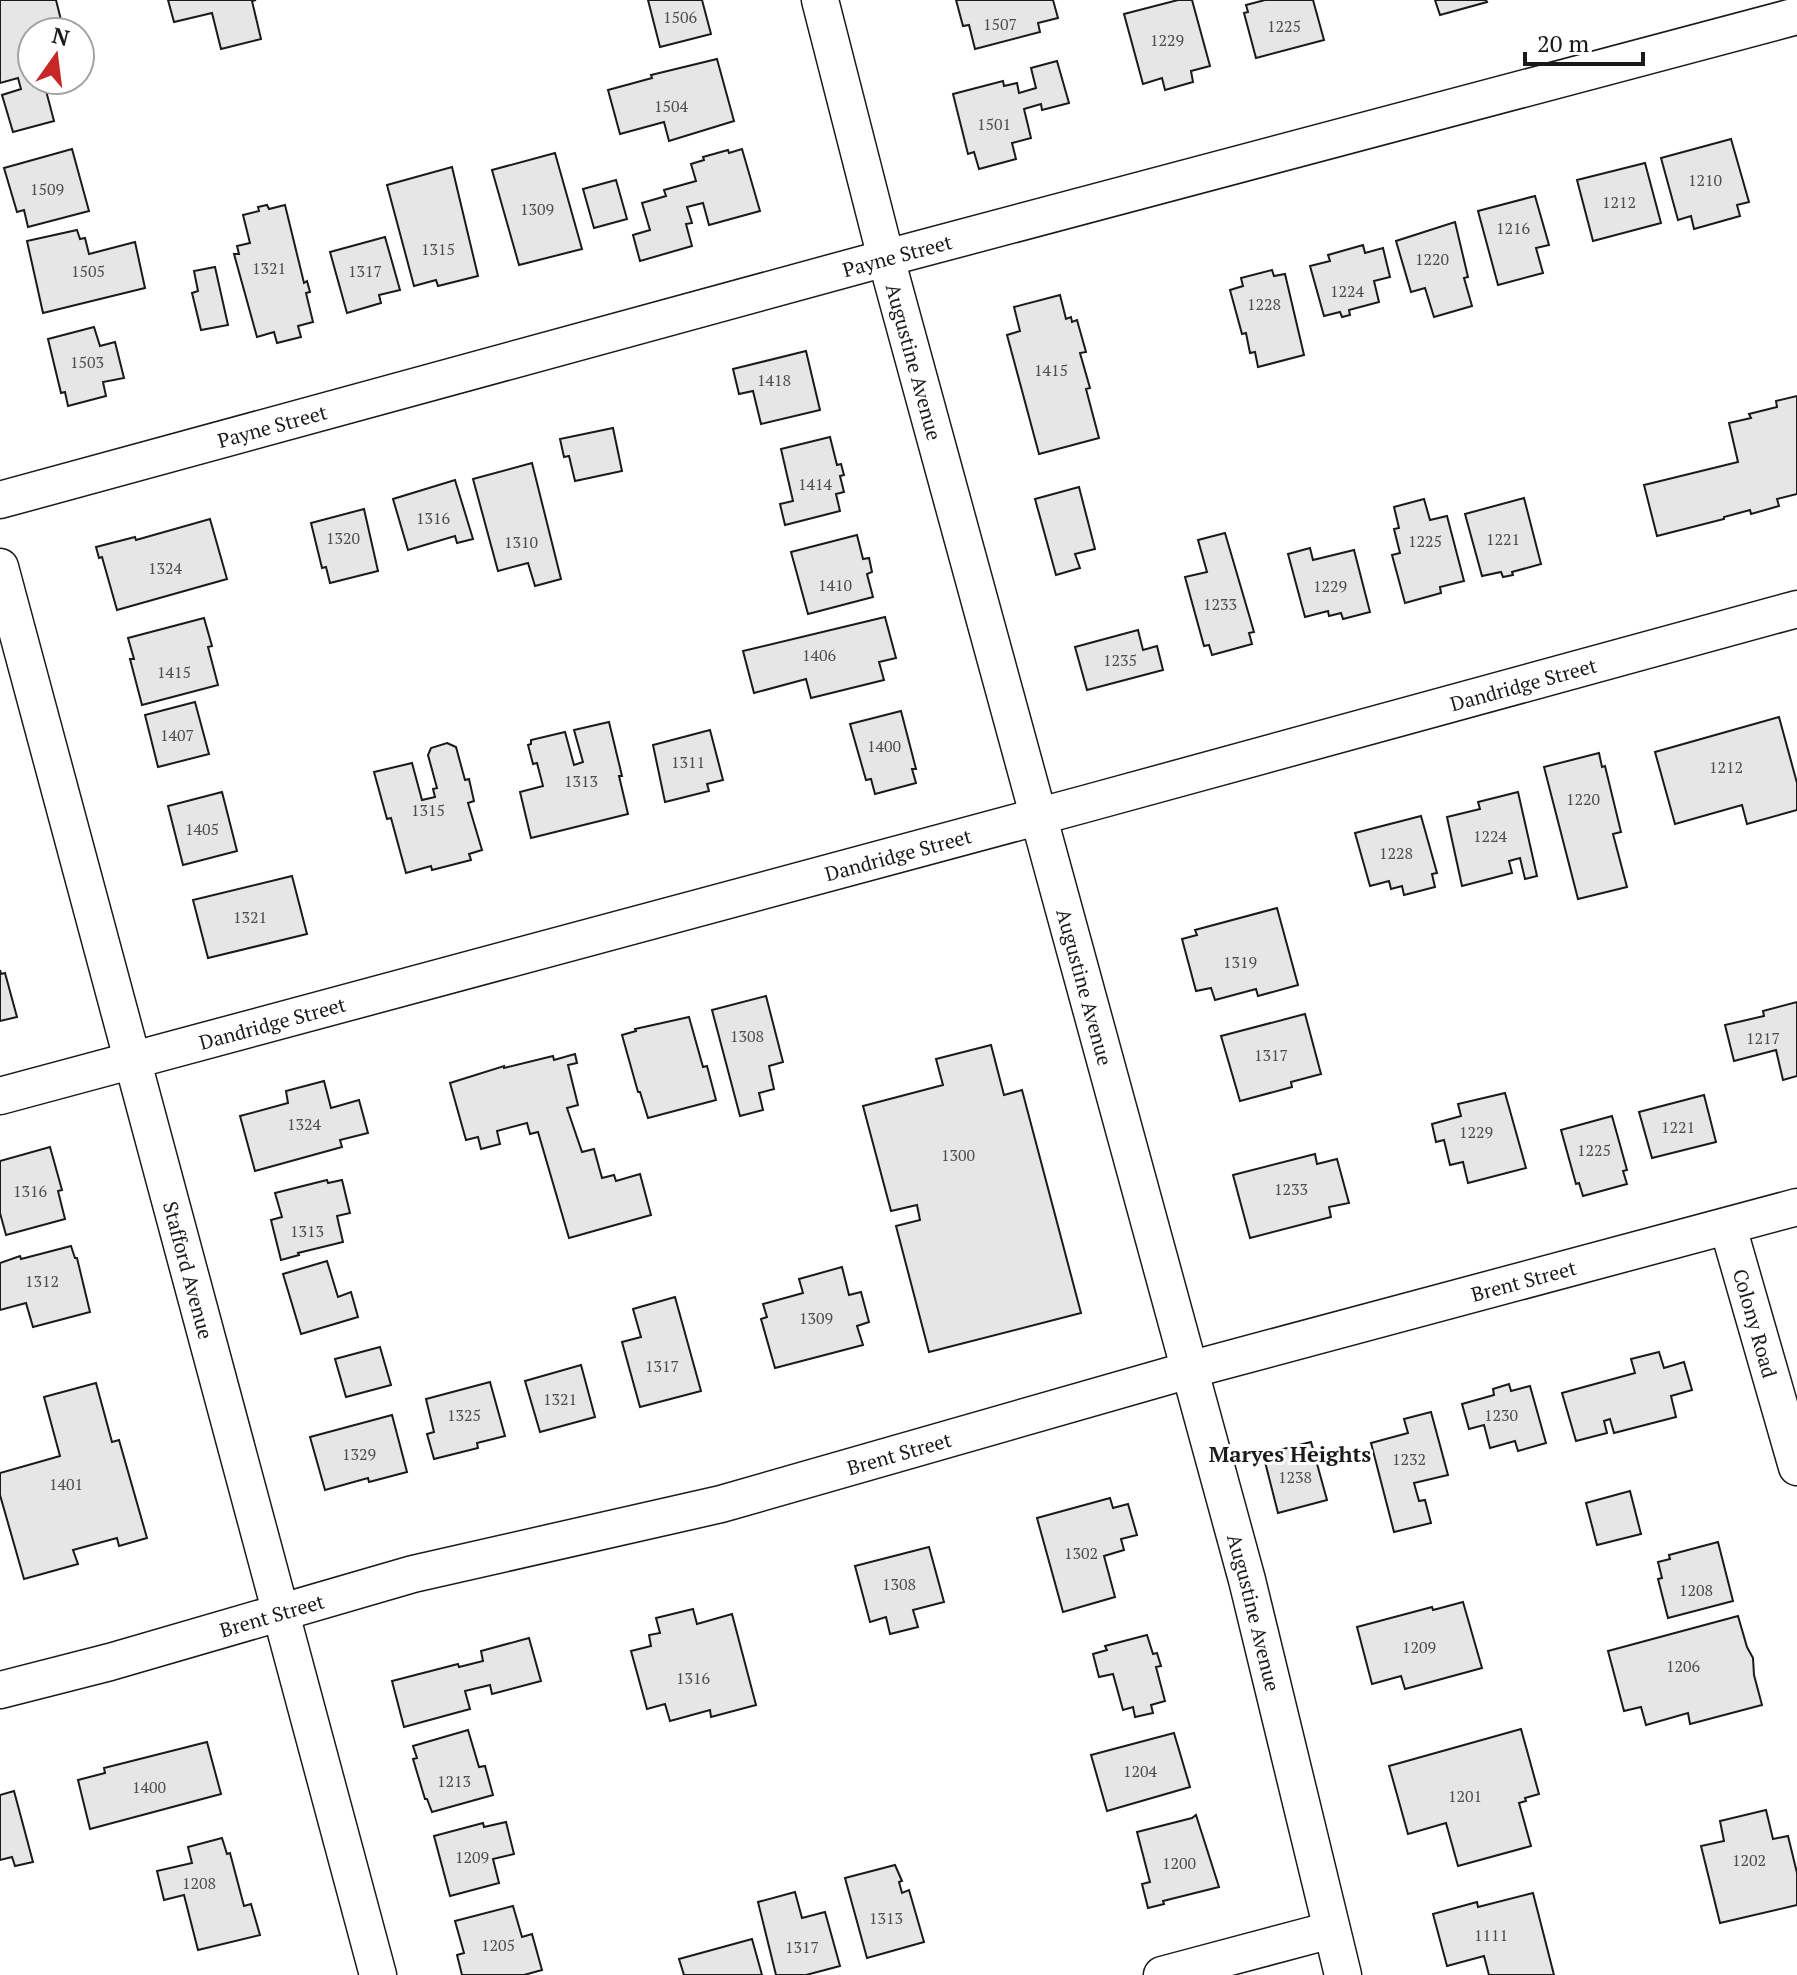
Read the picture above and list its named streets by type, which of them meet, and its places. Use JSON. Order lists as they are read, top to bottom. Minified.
{"streets":{"street":["Payne Street","Augustine Avenue","Dandridge Street","Stafford Avenue","Brent Street","Colony Road"]},"crossings":[["Payne Street","Augustine Avenue"],["Augustine Avenue","Dandridge Street"],["Augustine Avenue","Brent Street"],["Dandridge Street","Stafford Avenue"],["Stafford Avenue","Brent Street"],["Brent Street","Colony Road"]],"districts":["Maryes Heights"],"house_numbers":["1506","1507","1225","1229","1504","1501","1210","1509","1212","1309","1216","1315","1220","1321","1505","1317","1224","1228","1503","1415","1418","1414","1316","1320","1221","1225","1310","1324","1410","1229","1233","1406","1235","1415","1407","1400","1311","1212","1313","1220","1315","1405","1224","1228","1321","1319","1308","1217","1317","1324","1221","1229","1225","1300","1233","1316","1313","1312","1309","1317","1321","1325","1230","1329","1232","1238","1401","1302","1308","1208","1209","1206","1316","1204","1213","1400","1201","1209","1202","1200","1208","1313","1111","1205","1317"],"scale_bar":"20 m","north":"top"}
